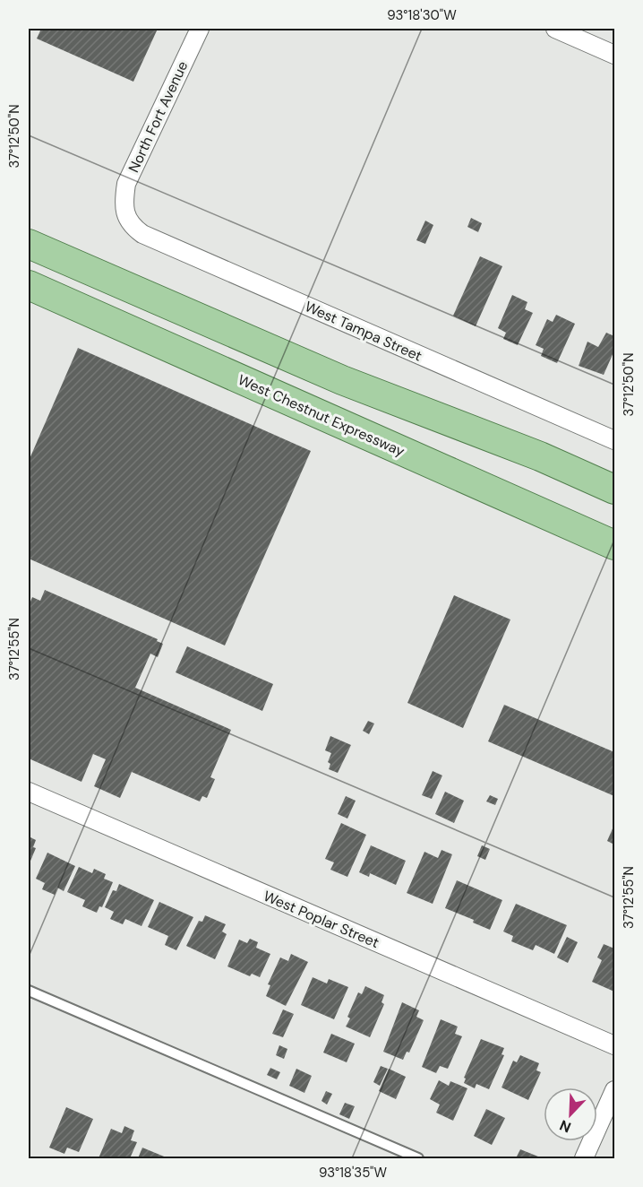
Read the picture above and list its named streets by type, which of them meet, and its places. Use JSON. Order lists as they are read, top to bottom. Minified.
{"streets":{"main road":["West Chestnut Expressway"],"street":["North Fort Avenue","West Tampa Street","West Poplar Street"]},"crossings":[["North Fort Avenue","West Tampa Street"]],"north":"bottom left","coordinates":["93°18'30\"W","37°12'50\"N","37°12'55\"N","93°18'35\"W"]}
